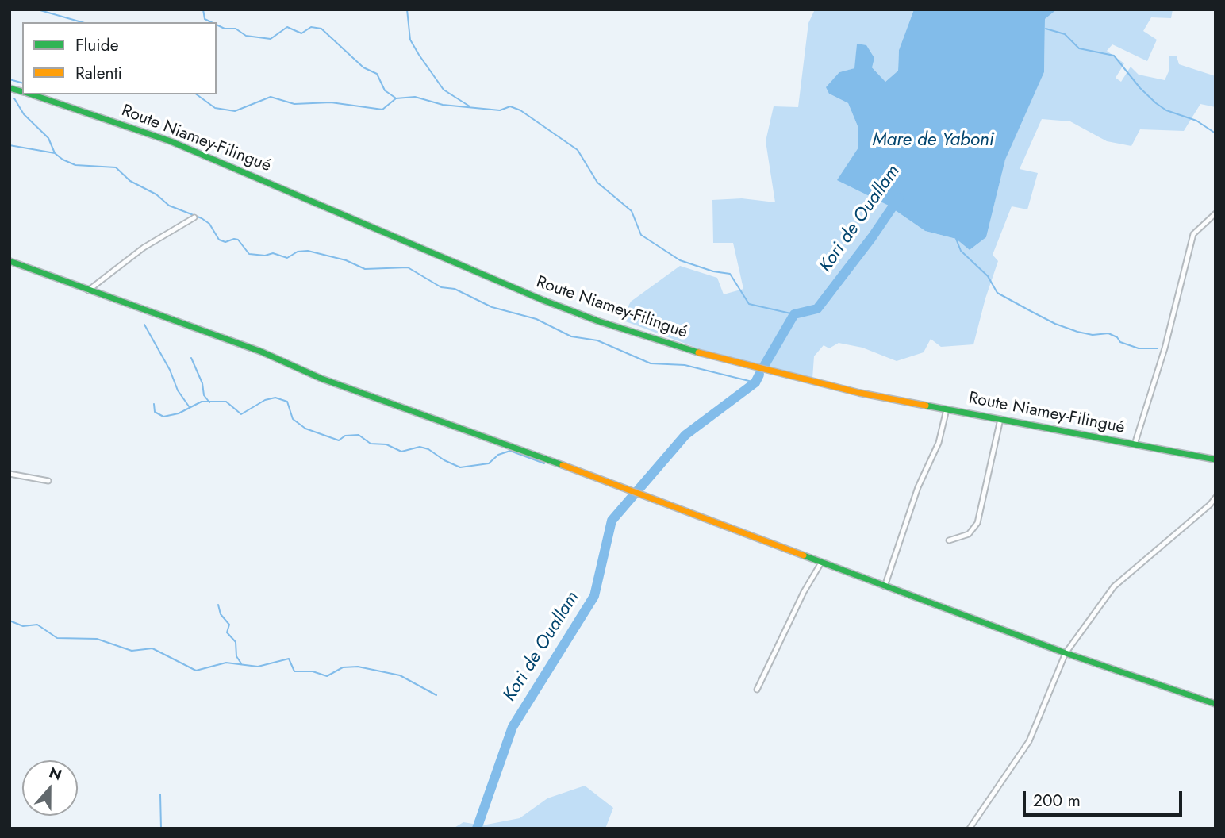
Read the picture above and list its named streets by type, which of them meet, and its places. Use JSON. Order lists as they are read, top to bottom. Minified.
{"streets":{"street":["Route Niamey-Filingué"]},"water":["Mare de Yaboni","Kori de Ouallam"],"legend":["Fluide","Ralenti"],"scale_bar":"200 m","north":"top"}
